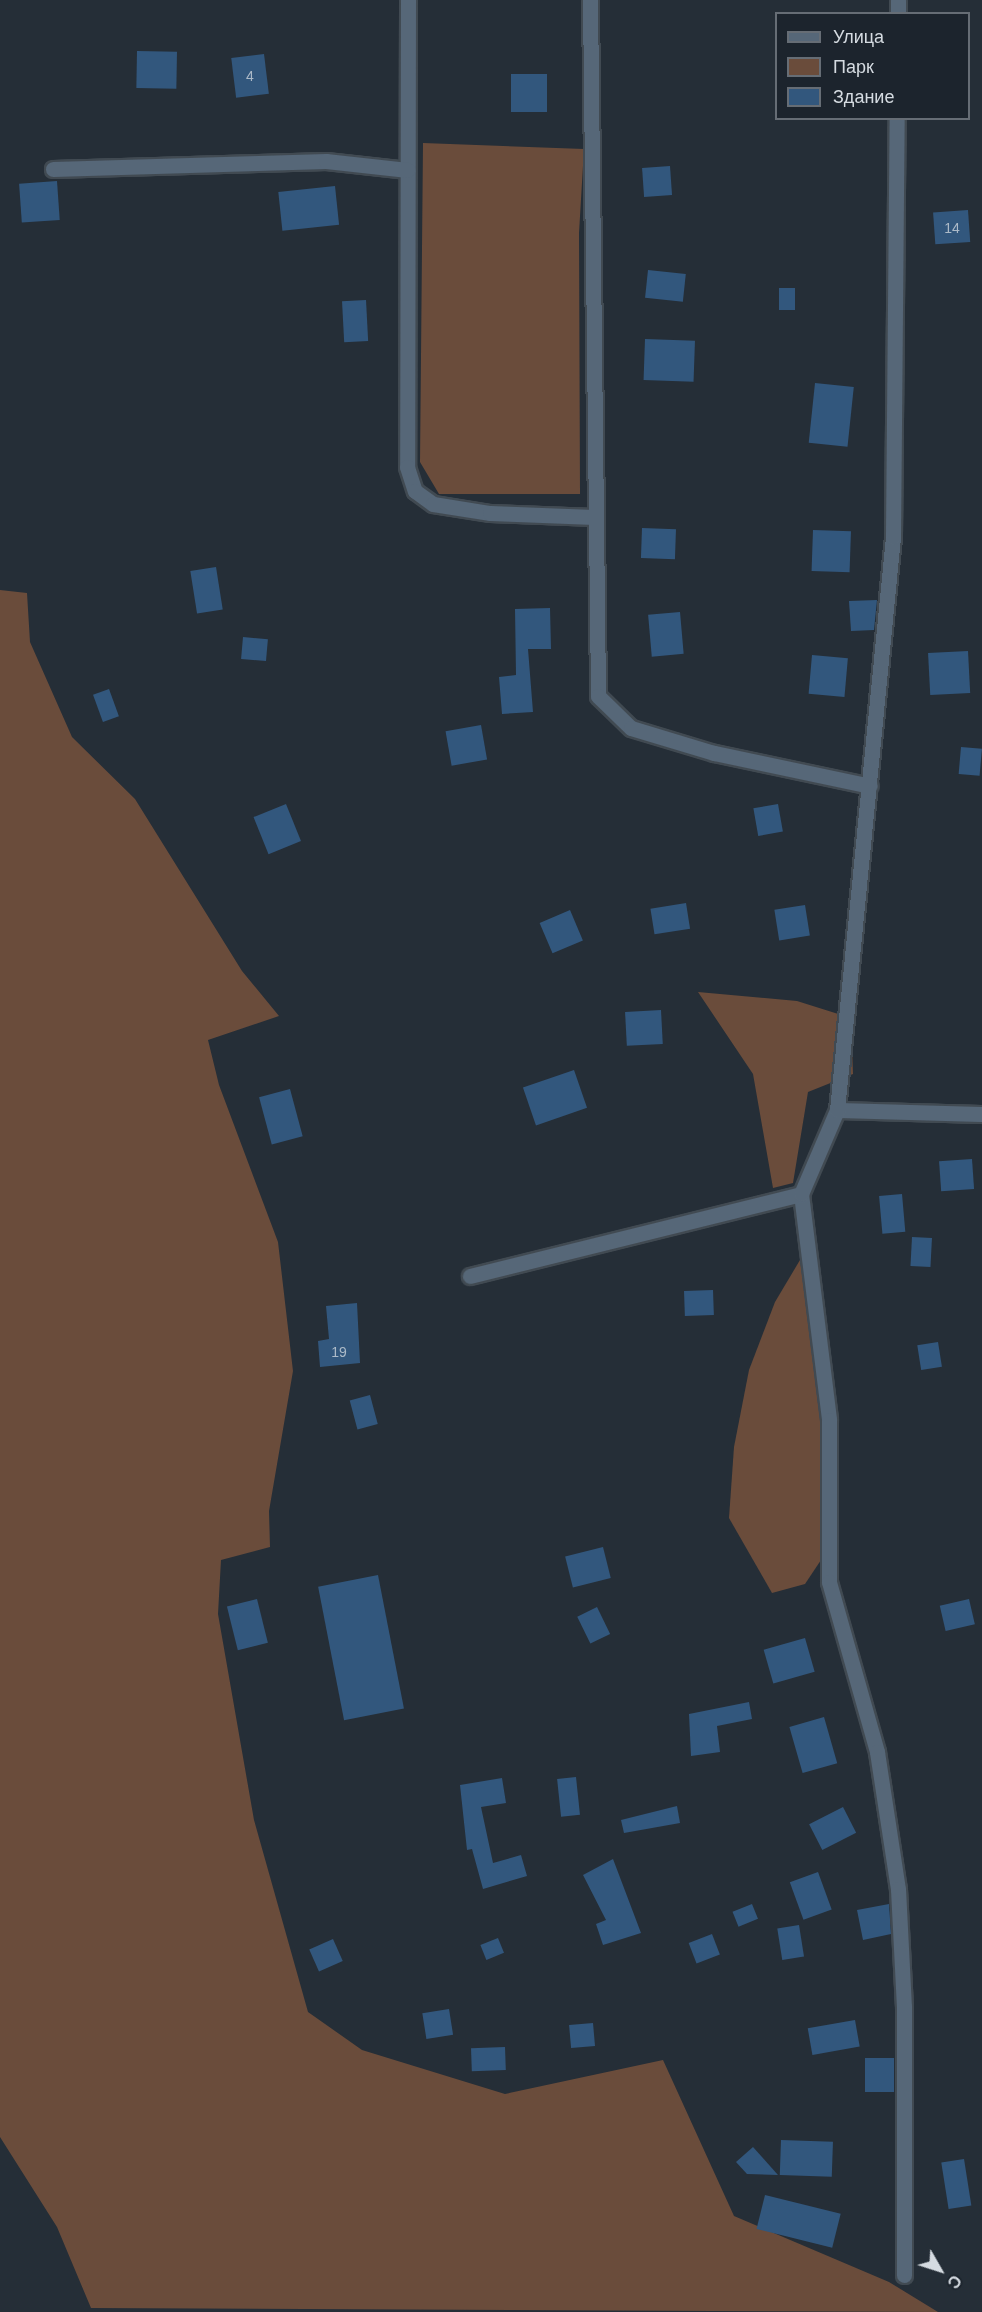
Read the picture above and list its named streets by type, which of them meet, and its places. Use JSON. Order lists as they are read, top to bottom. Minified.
{"house_numbers":["4","14","19"],"legend":["Улица","Парк","Здание"],"north":"bottom right"}
